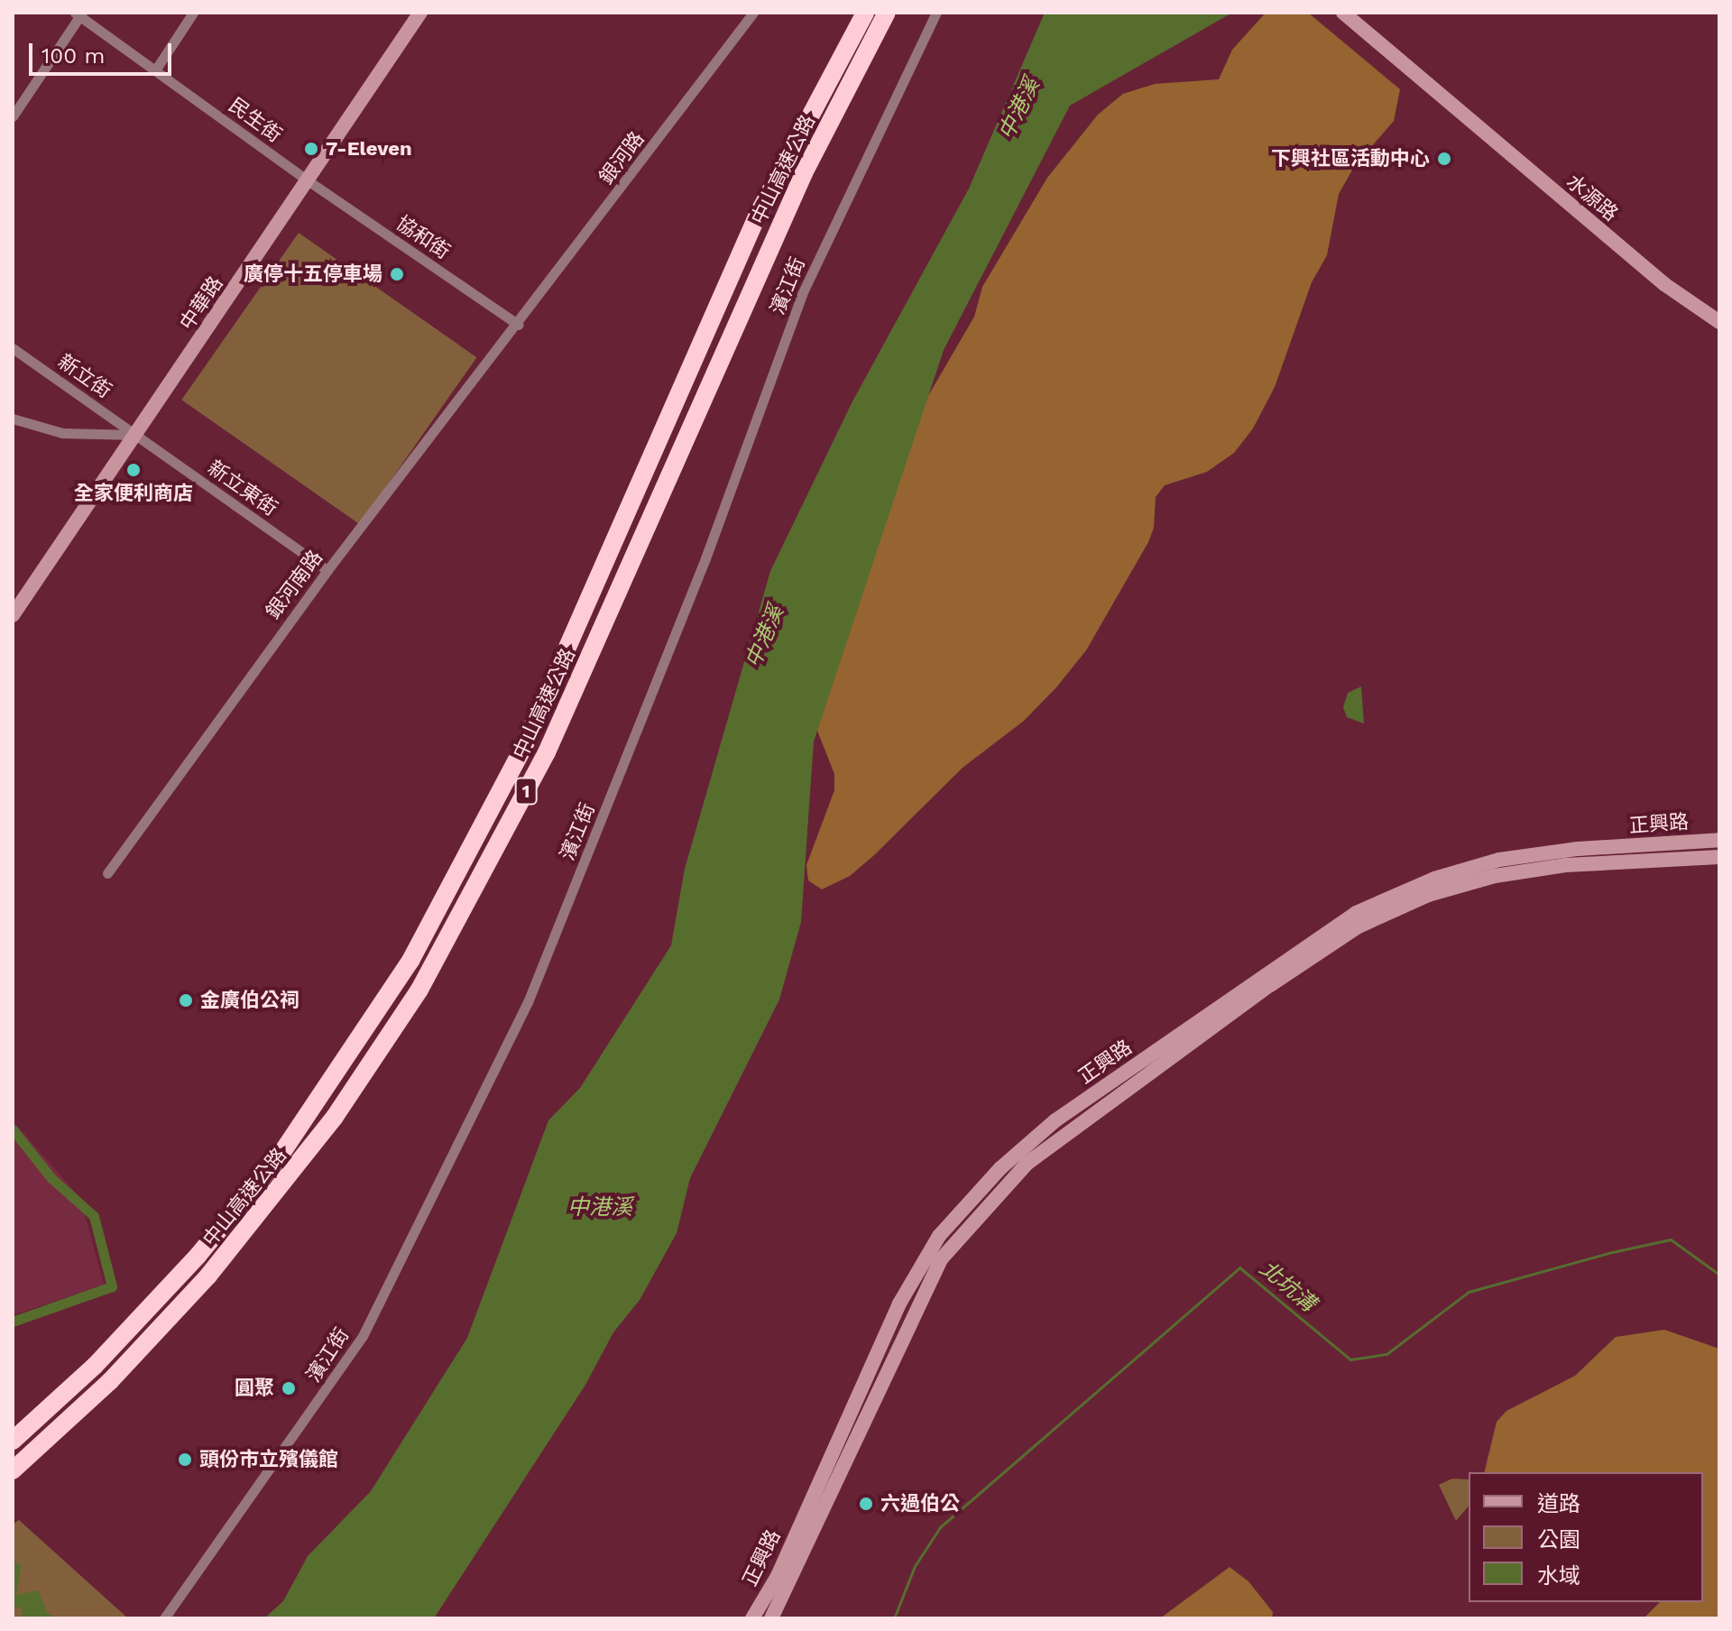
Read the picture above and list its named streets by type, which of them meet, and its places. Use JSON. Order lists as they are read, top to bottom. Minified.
{"streets":{"highway":["中山高速公路","1"],"main road":["水源路","中華路","正興路"],"street":["民生街","銀河路","協和街","濱江街","新立街","新立東街","銀河南路"]},"crossings":[["民生街","協和街"],["民生街","中華路"],["銀河路","協和街"],["銀河路","銀河南路"],["協和街","中華路"],["協和街","銀河南路"],["中華路","新立街"],["中華路","新立東街"],["新立街","新立東街"],["新立東街","銀河南路"]],"water":["中港溪","北坑溝"],"places":["7-Eleven","下興社區活動中心","廣停十五停車場","全家便利商店","金廣伯公祠","圓聚","頭份市立殯儀館","六過伯公"],"legend":["道路","公園","水域"],"scale_bar":"100 m"}
